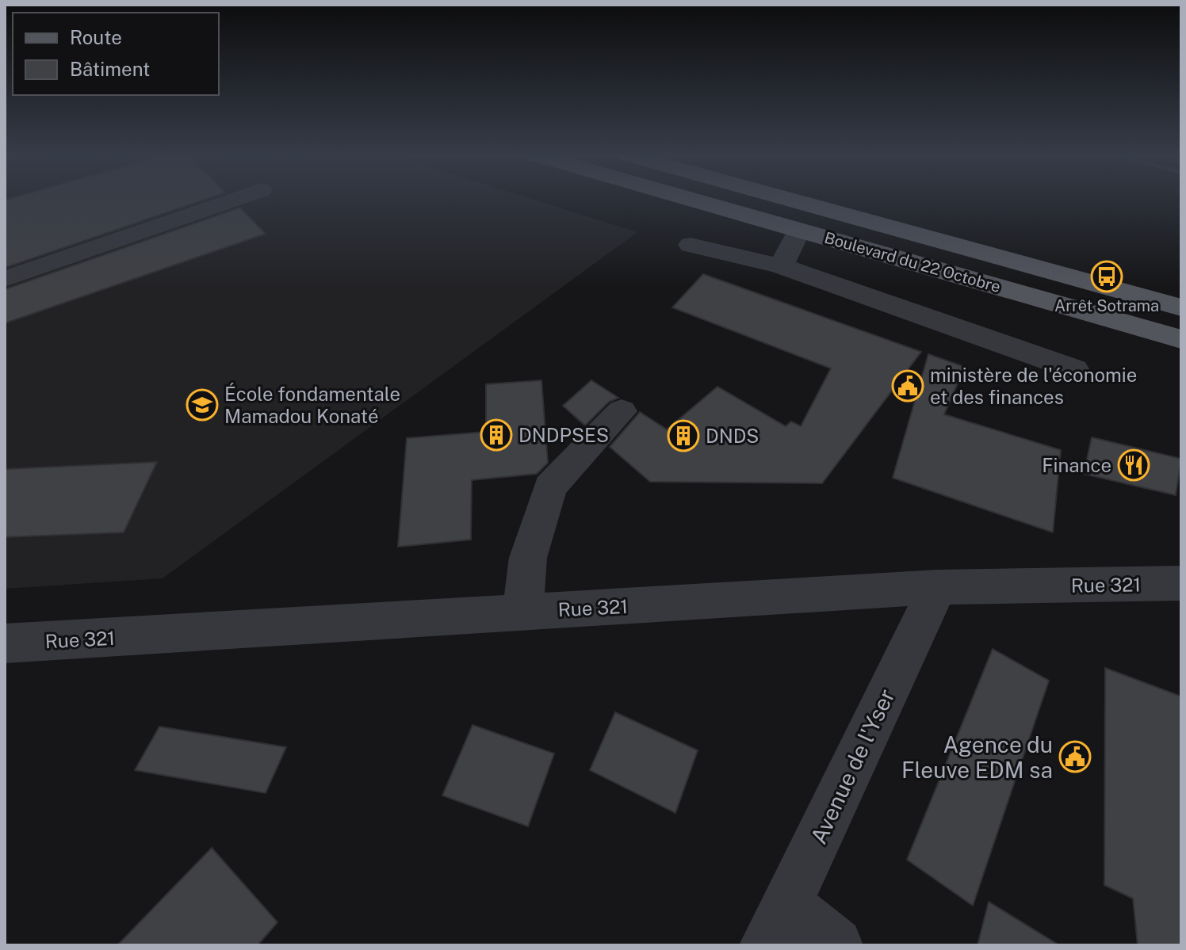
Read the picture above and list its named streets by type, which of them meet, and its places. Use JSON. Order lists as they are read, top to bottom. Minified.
{"streets":{"main road":["Boulevard du 22 Octobre"],"street":["Rue 321","Avenue de l'Yser"]},"crossings":[["Rue 321","Avenue de l'Yser"]],"places":{"bus stop":["Arrêt Sotrama"],"public building":["ministère de l'économie et des finances","Agence du Fleuve EDM sa"],"school or university":["École fondamentale Mamadou Konaté"],"building":["DNDPSES","DNDS"],"restaurant":["Finance"]},"legend":["Route","Bâtiment"]}
